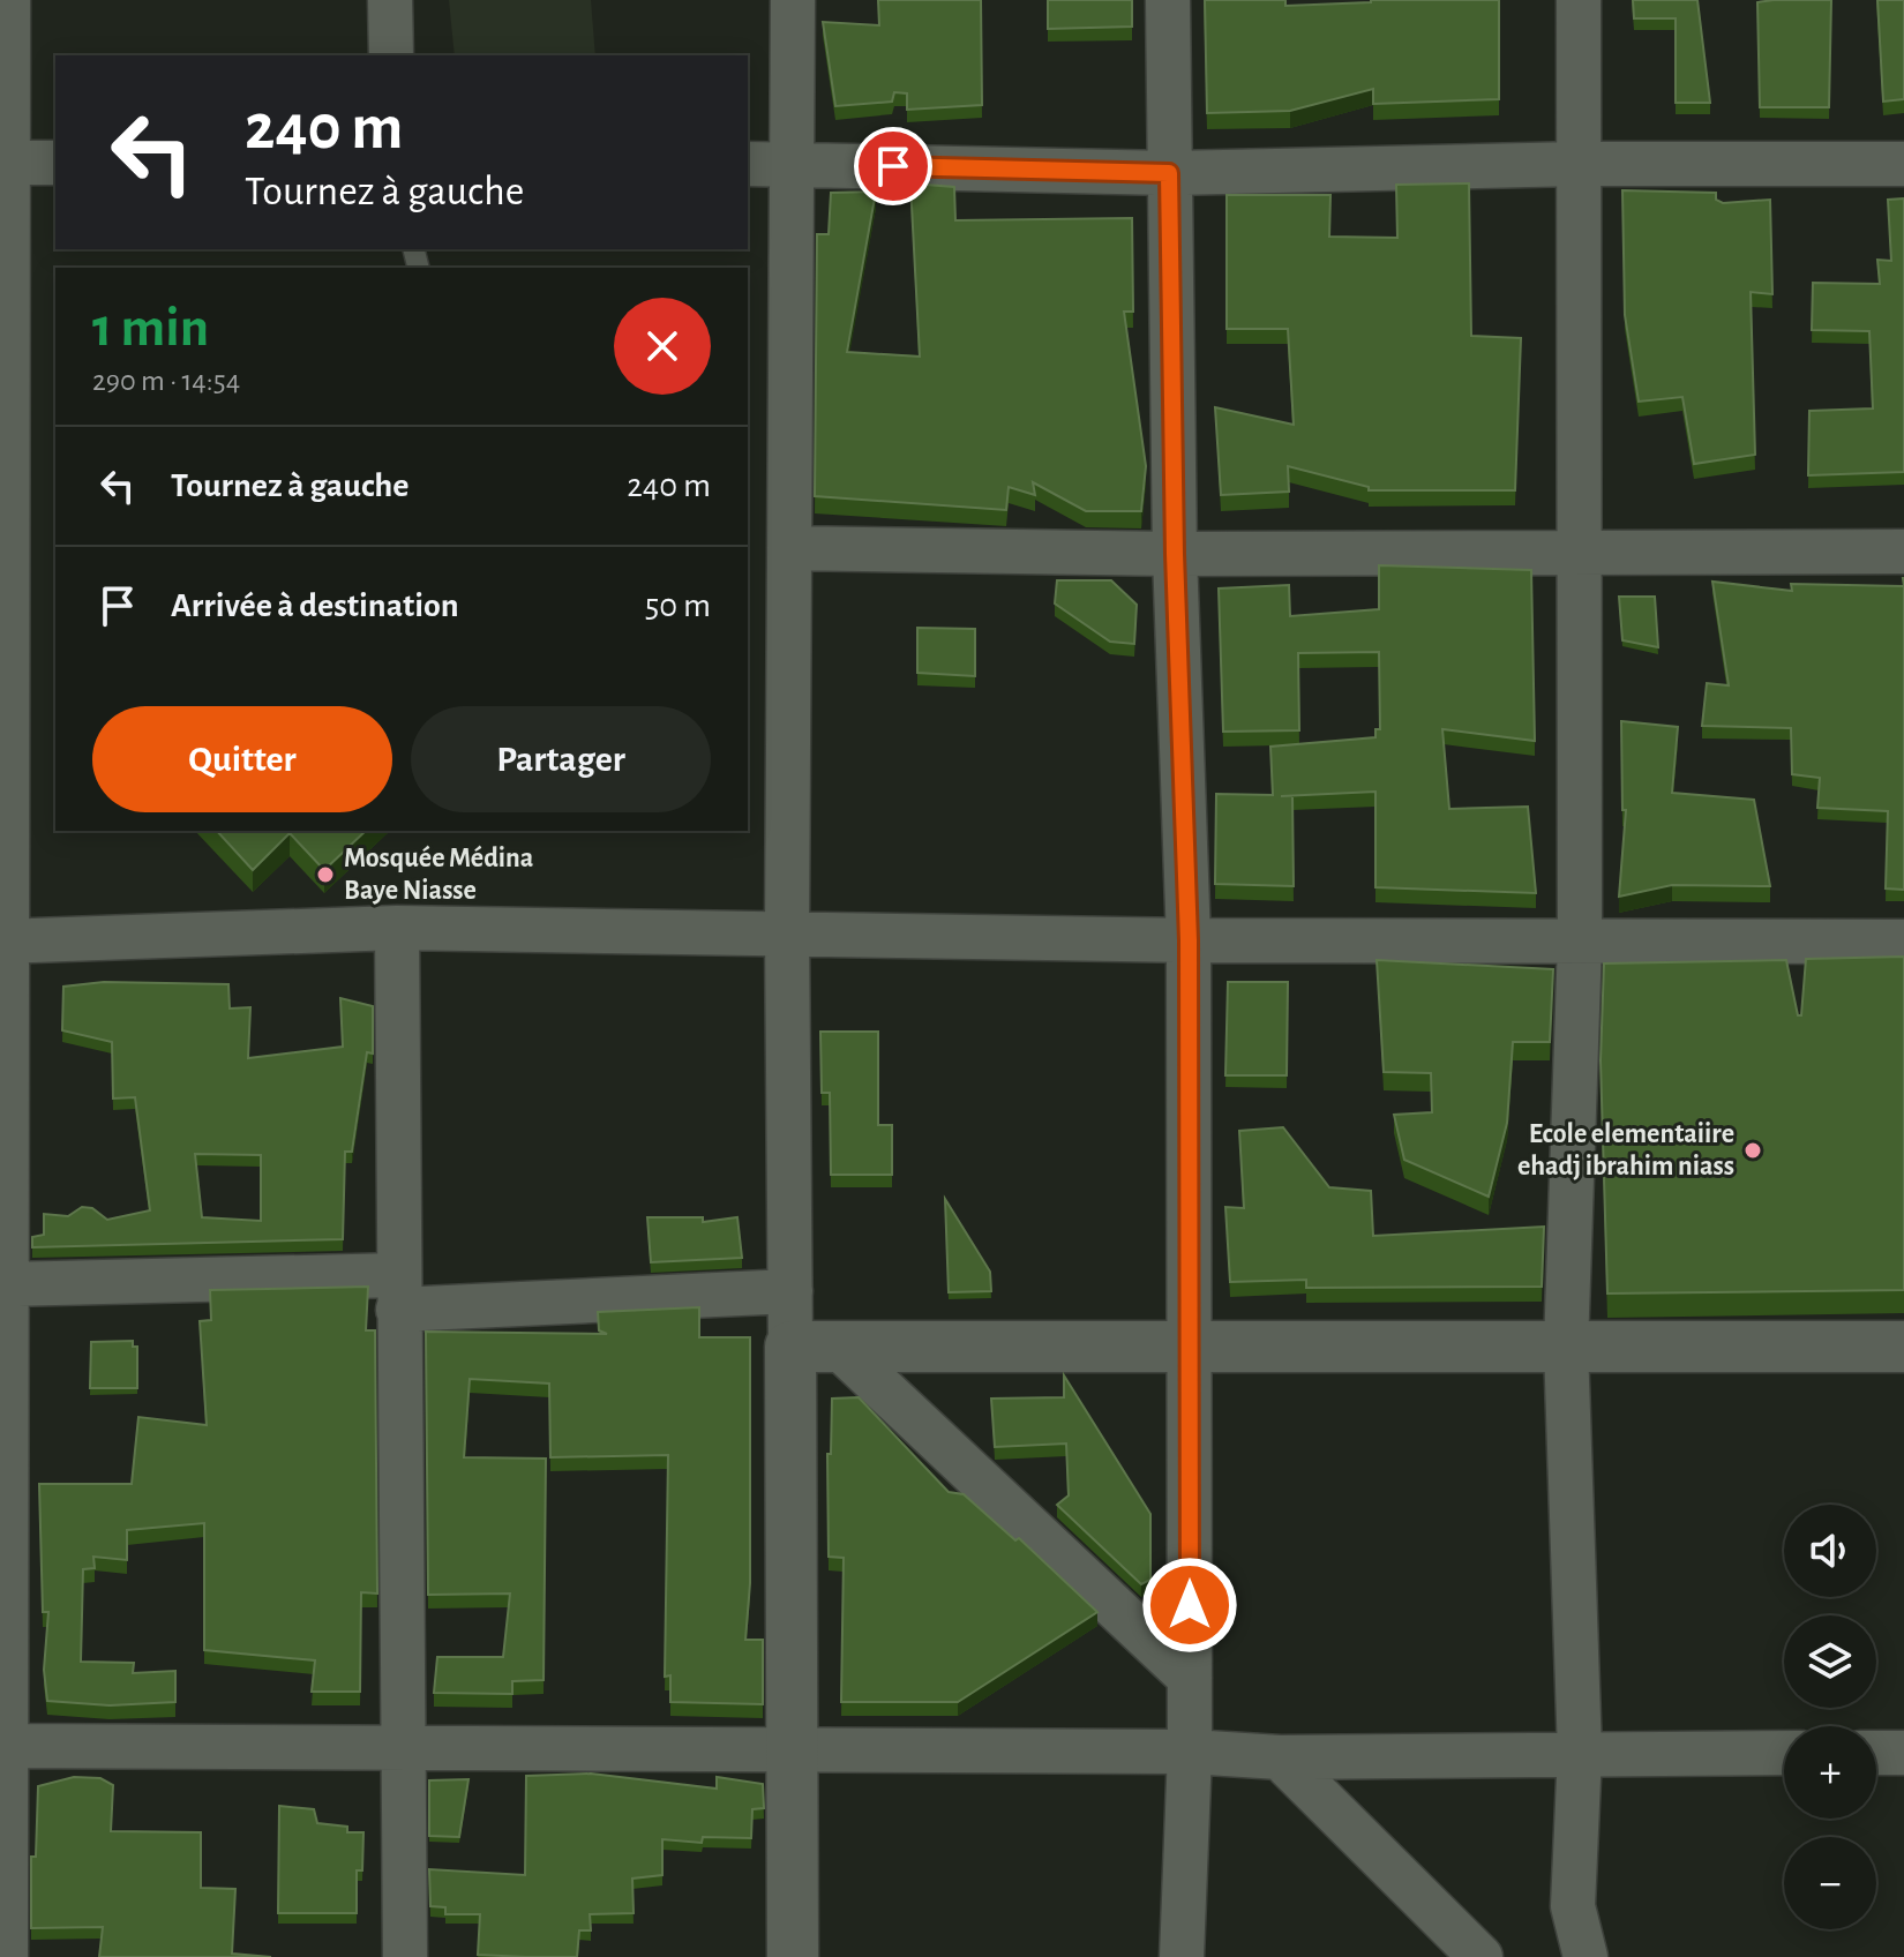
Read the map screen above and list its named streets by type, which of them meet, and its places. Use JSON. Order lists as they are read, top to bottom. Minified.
{"places":["Mosquée Médina Baye Niasse","Ecole elementaiire ehadj ibrahim niass"],"page":{"turn":["240 m","Tournez à gauche"],"heading":["1 min","290 m · 14:54"],"list":[{"name":"Tournez à gauche","value":"240 m"},{"name":"Arrivée à destination","value":"50 m"}],"buttons":["Quitter","Partager"],"map_buttons":["+","−"]}}
